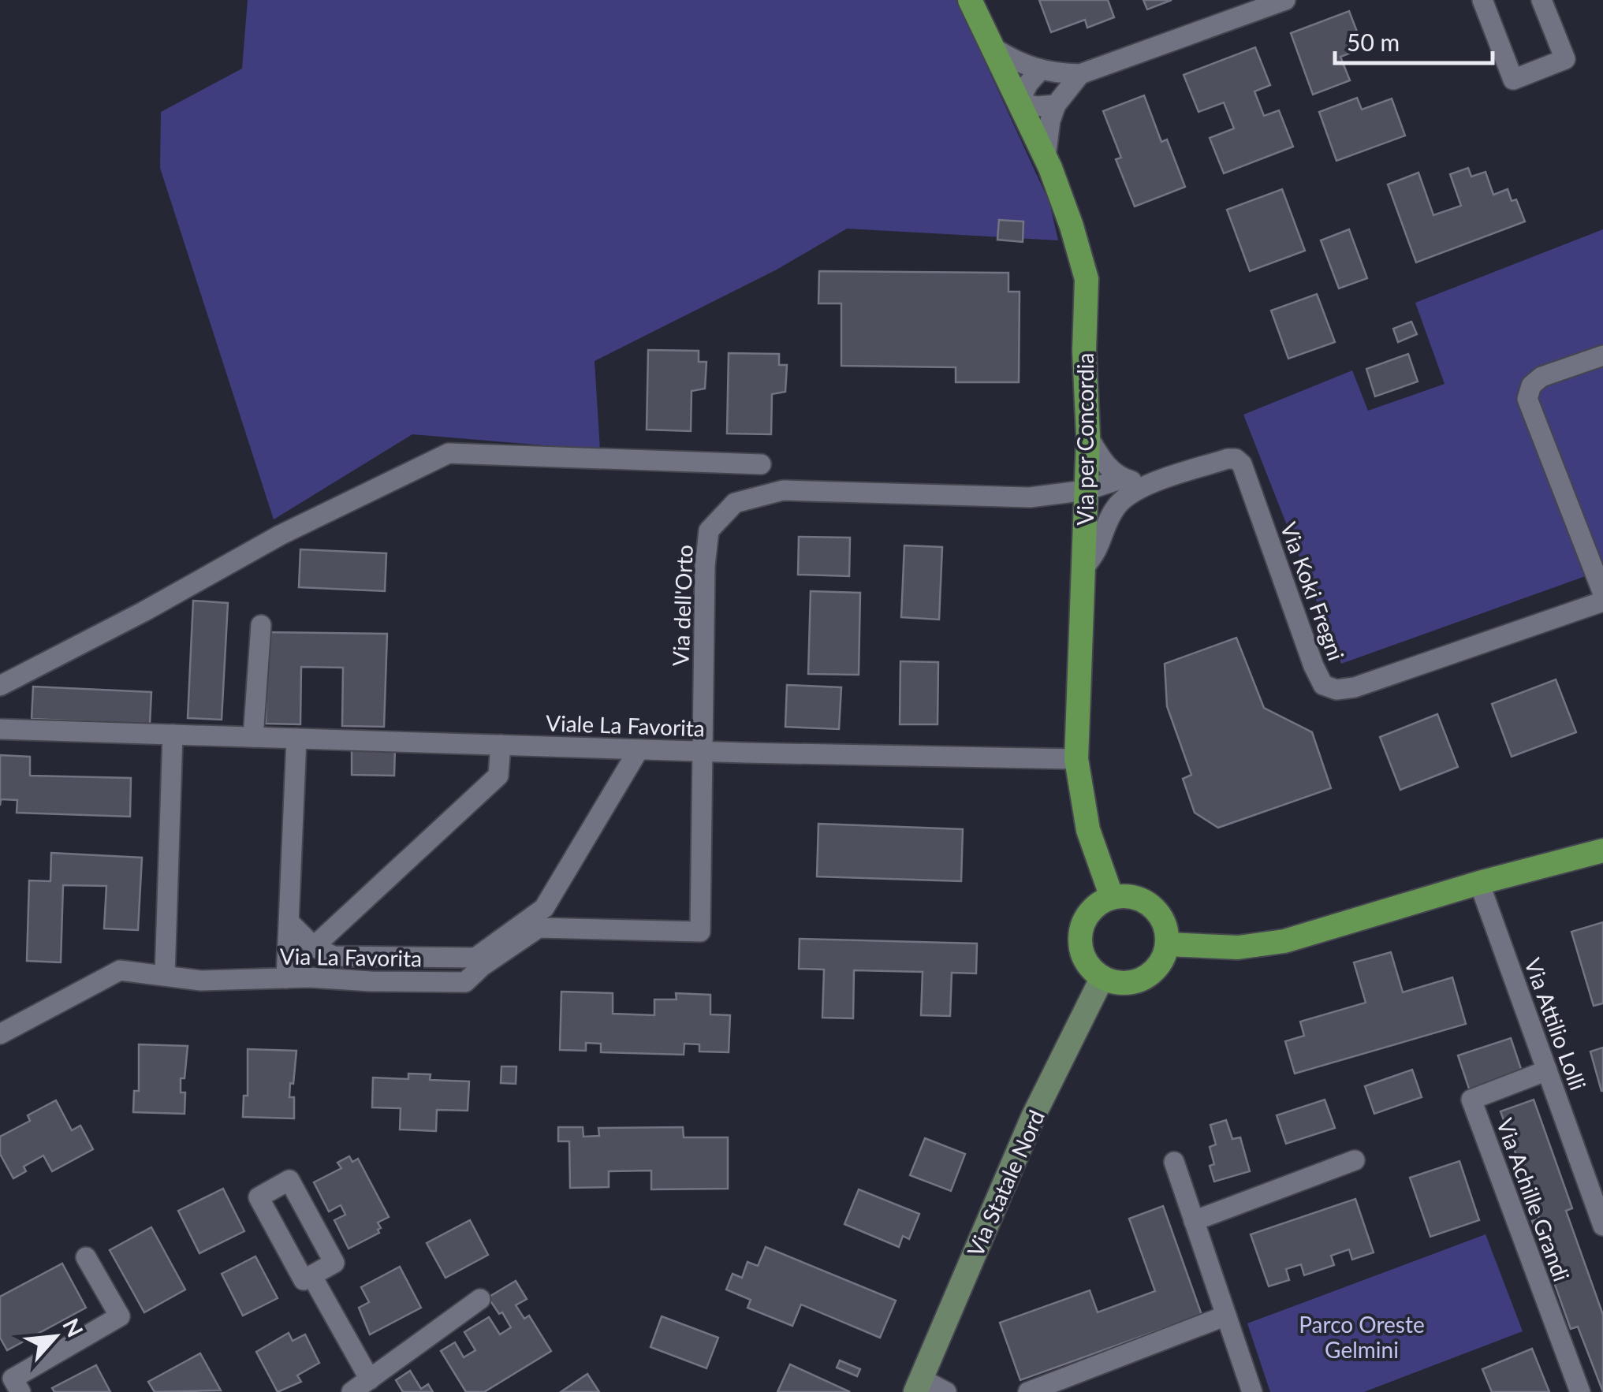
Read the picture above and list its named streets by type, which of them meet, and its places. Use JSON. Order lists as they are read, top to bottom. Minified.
{"streets":{"main road":["Via per Concordia","Via Statale Nord"],"street":["Via Koki Fregni","Via dell'Orto","Viale La Favorita","Via La Favorita","Via Attilio Lolli","Via Achille Grandi"]},"crossings":[["Via per Concordia","Via dell'Orto"],["Via per Concordia","Viale La Favorita"],["Via per Concordia","Via Statale Nord"],["Via dell'Orto","Viale La Favorita"],["Via dell'Orto","Via La Favorita"],["Via Attilio Lolli","Via Achille Grandi"]],"parks":["Parco Oreste Gelmini"],"scale_bar":"50 m","north":"top right"}
